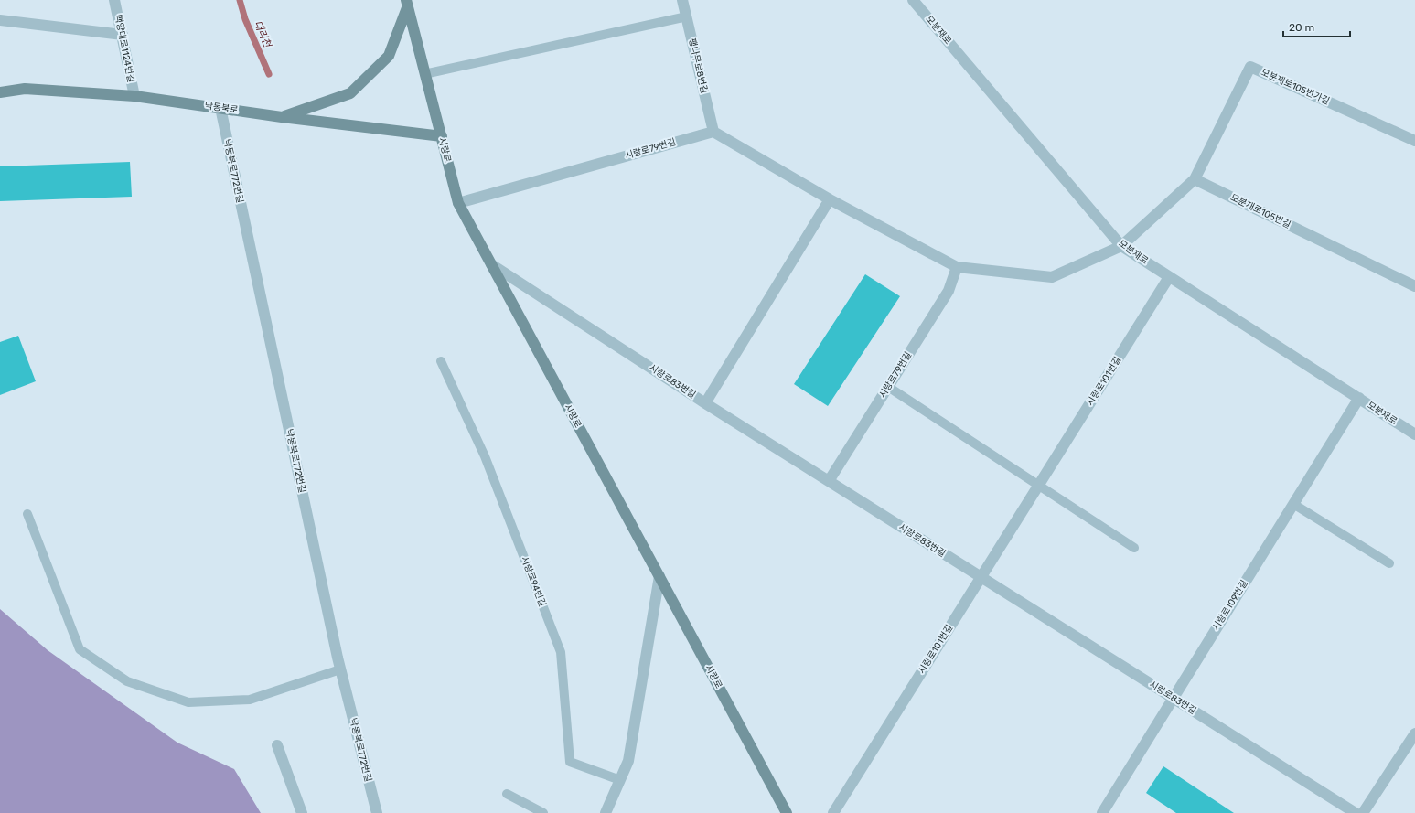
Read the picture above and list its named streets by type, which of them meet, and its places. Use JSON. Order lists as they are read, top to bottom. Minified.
{"streets":{"main road":["낙동북로","시랑로"],"street":["모분재로","백양대로1124번길","팽나무로8번길","모분재로105번가길","시랑로79번길","낙동북로772번길","모분재로105번길","시랑로83번길","시랑로101번길","시랑로109번길"],"lane":["시랑로94번길"]},"crossings":[["모분재로","시랑로101번길"],["모분재로","시랑로109번길"],["백양대로1124번길","낙동북로"],["팽나무로8번길","시랑로79번길"],["모분재로105번가길","모분재로105번길"],["낙동북로","시랑로"],["낙동북로","낙동북로772번길"],["시랑로79번길","시랑로"],["시랑로79번길","시랑로83번길"],["시랑로","시랑로83번길"],["시랑로83번길","시랑로101번길"],["시랑로83번길","시랑로109번길"]],"water":["대리천"],"scale_bar":"20 m"}
